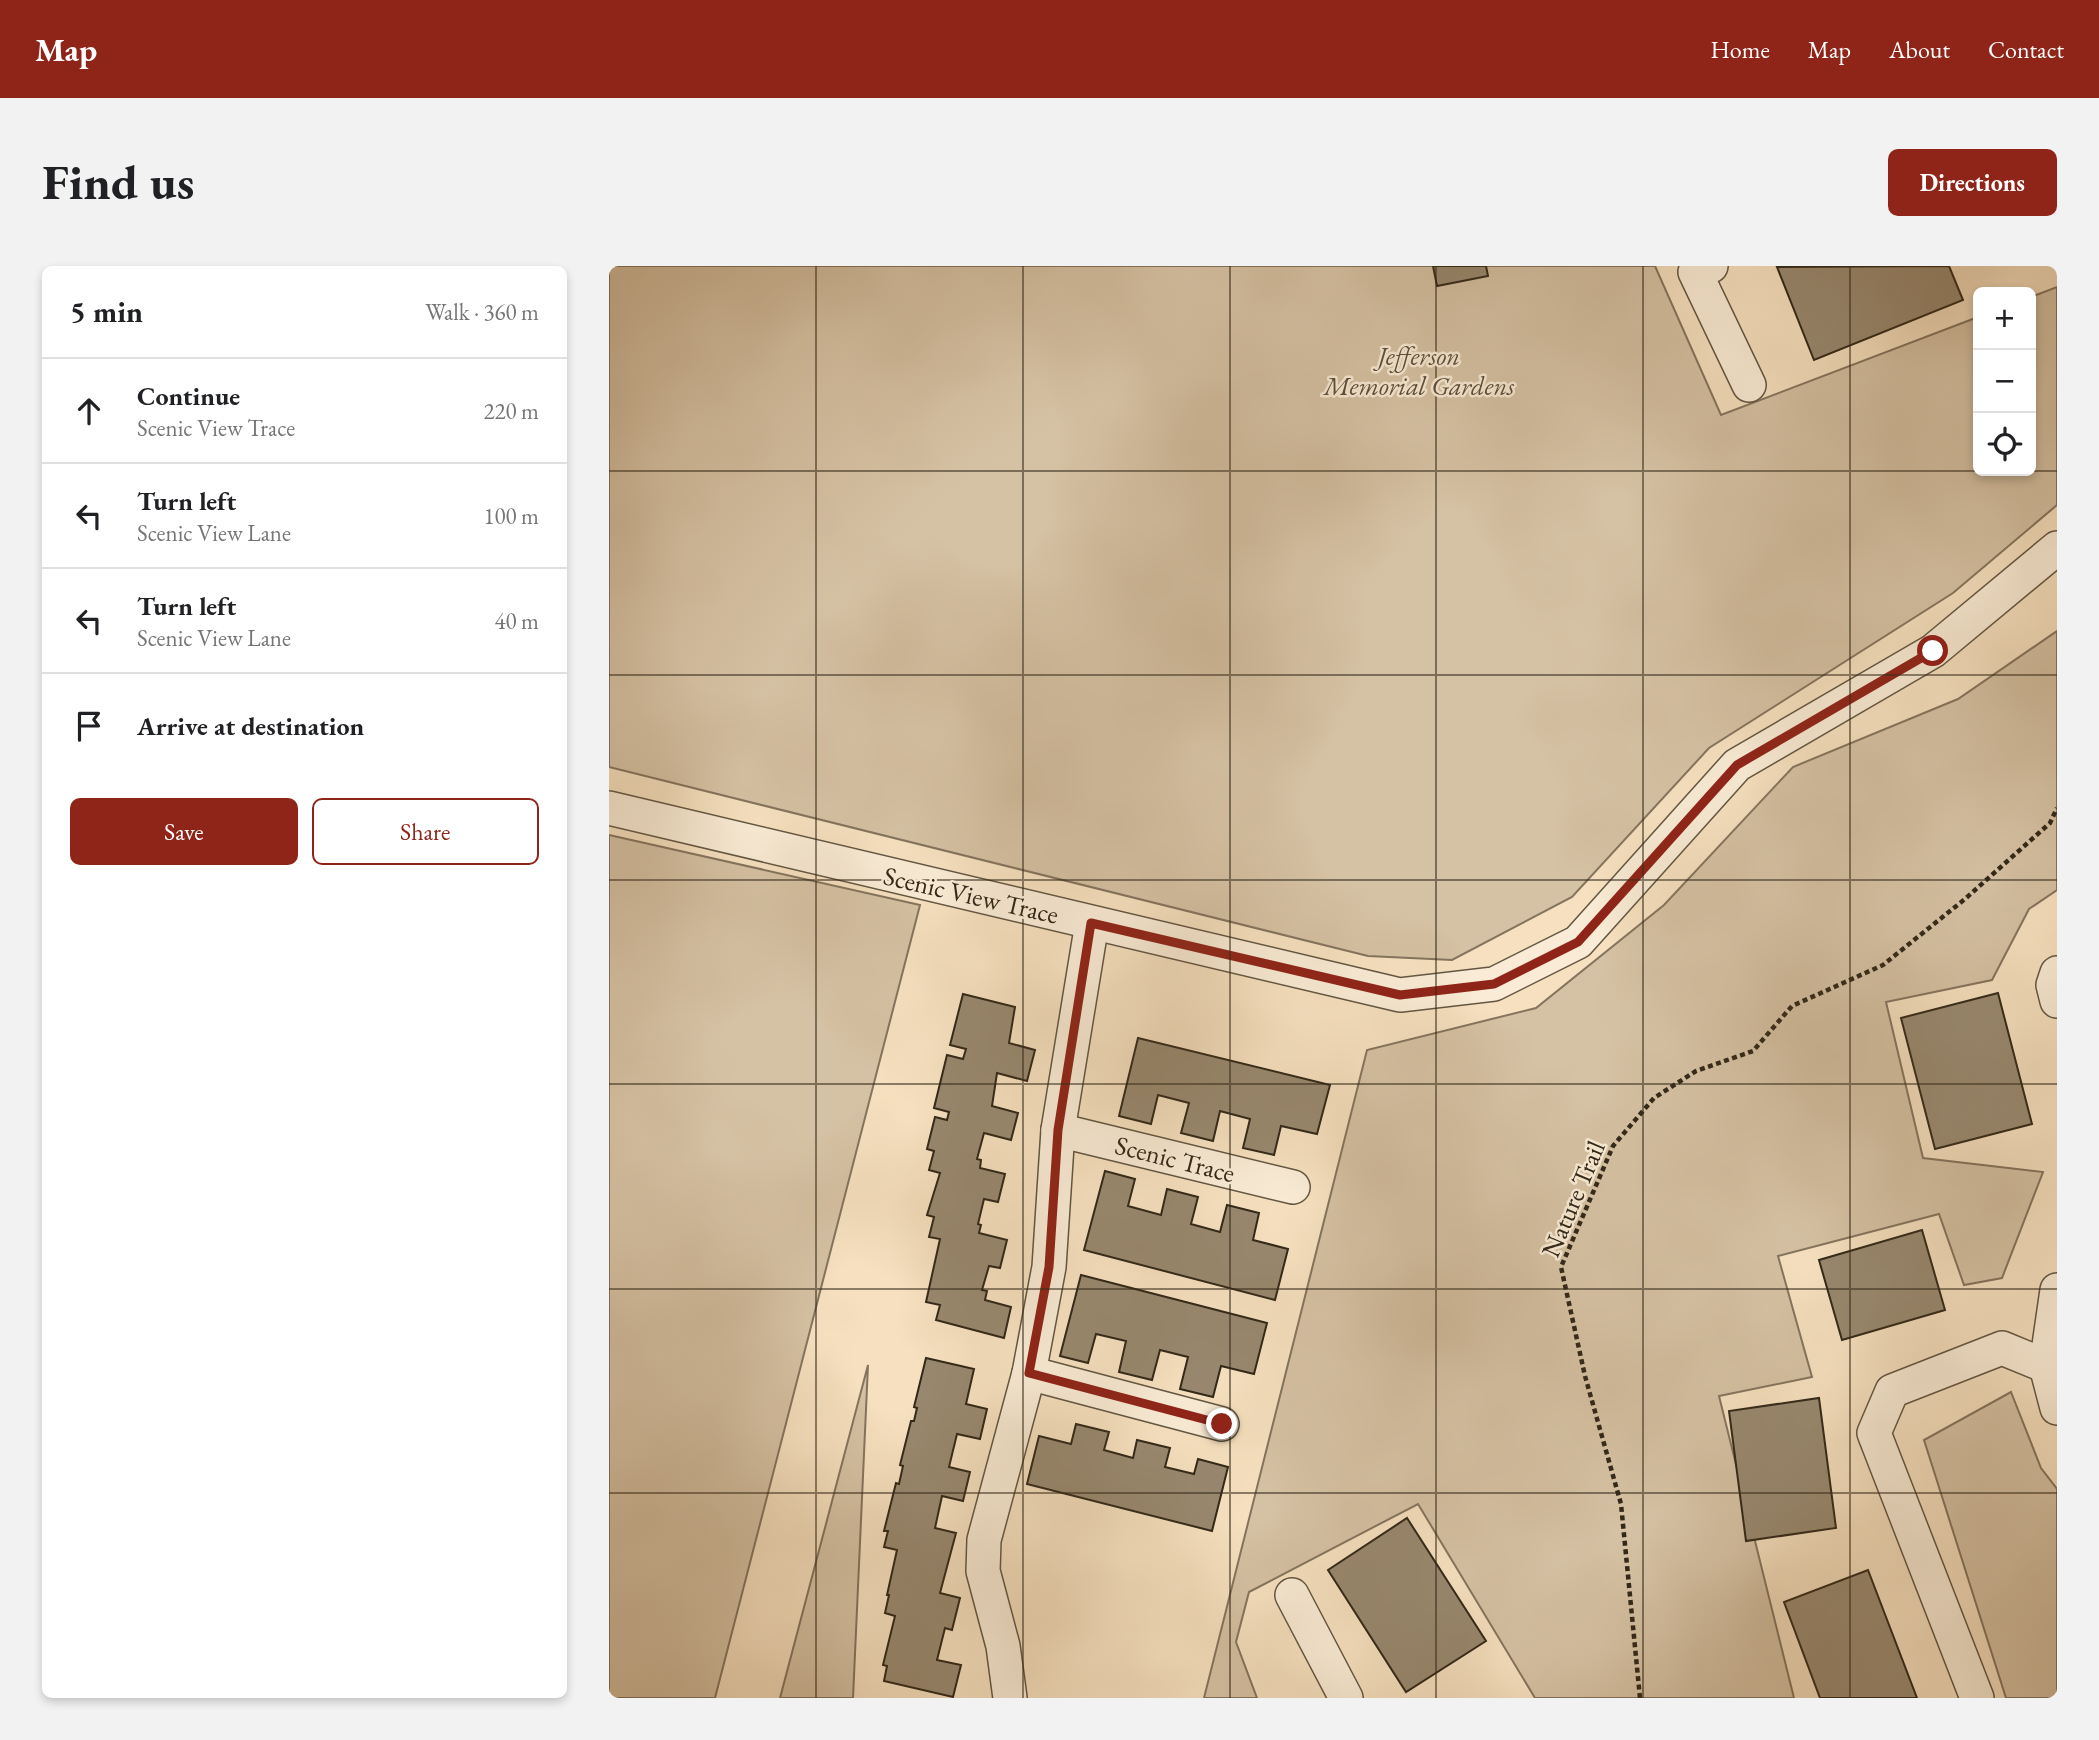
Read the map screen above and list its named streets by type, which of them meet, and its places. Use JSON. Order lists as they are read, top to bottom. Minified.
{"streets":{"street":["Scenic View Trace","Scenic Trace"],"path":["Nature Trail"]},"parks":["Jefferson Memorial Gardens"],"page":{"header":"Map","nav":["Home","Map","About","Contact"],"buttons":["Directions",["Save","Share"]],"title":"Find us","heading":["5 min","Walk · 360 m"],"map_buttons":["+","−"],"list":[["Continue","Scenic View Trace","220 m"],["Turn left","Scenic View Lane","100 m"],["Turn left","Scenic View Lane","40 m"],"Arrive at destination"]}}
